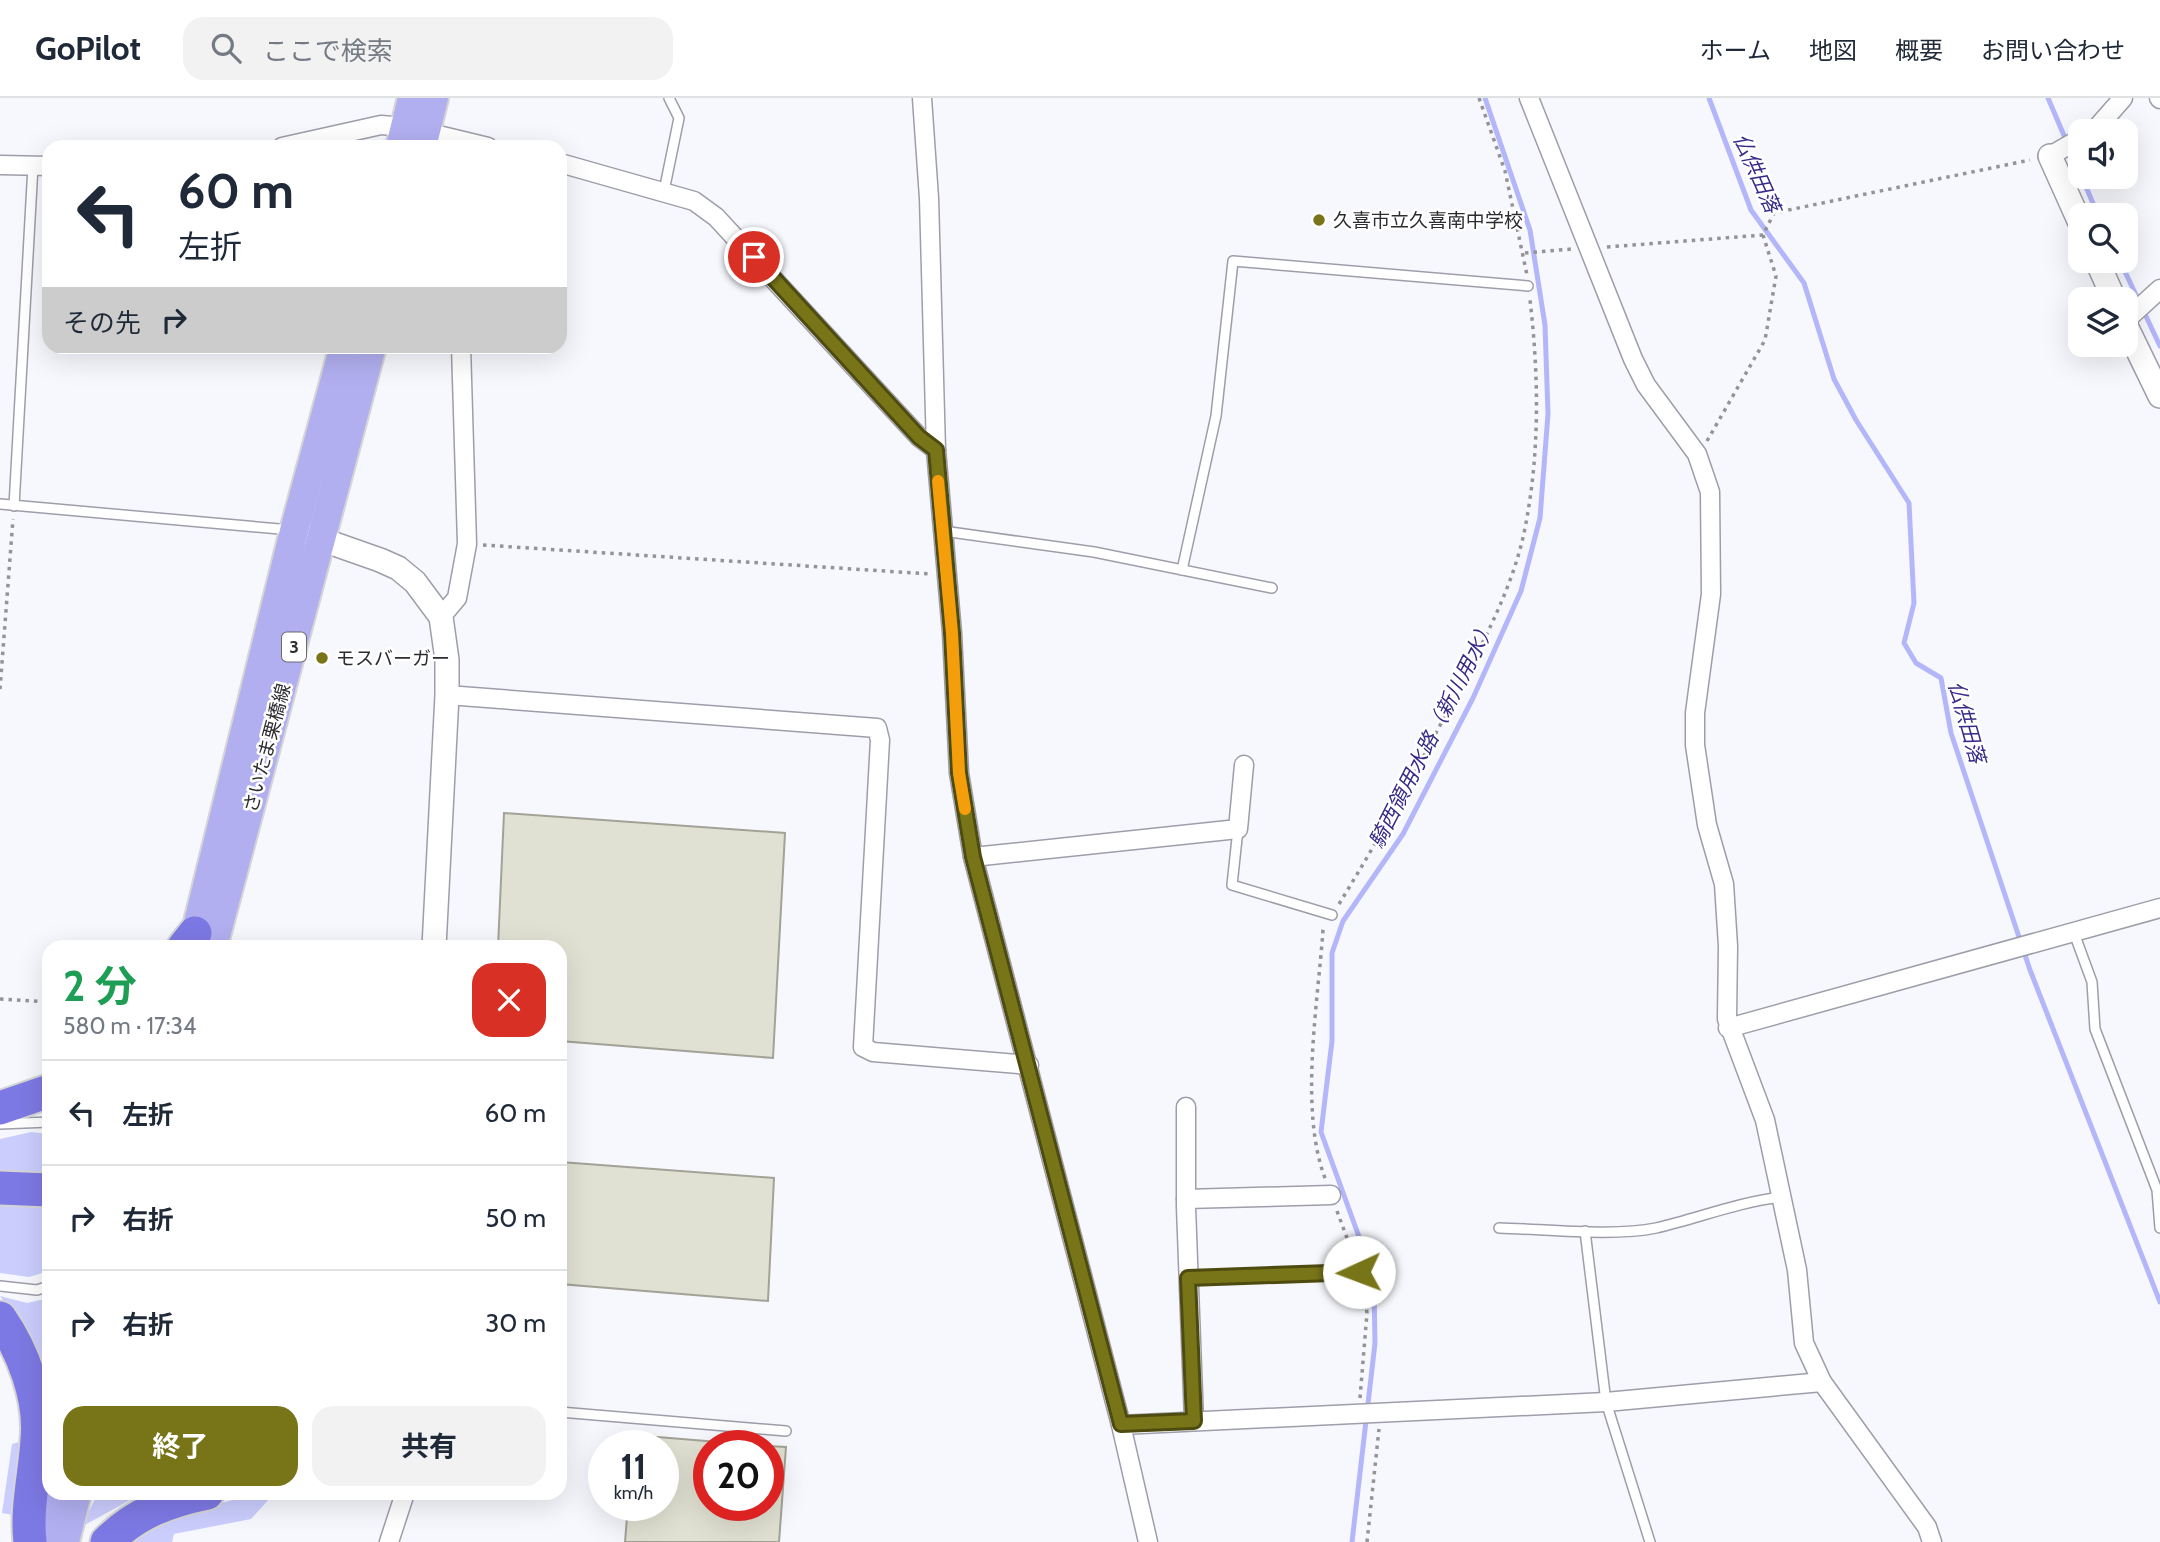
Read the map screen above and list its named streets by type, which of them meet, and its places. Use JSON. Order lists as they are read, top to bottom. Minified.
{"streets":{"main road":["3","さいたま栗橋線"]},"water":["仏供田落","騎西領用水路（新川用水）"],"places":["久喜市立久喜南中学校","モスバーガー"],"page":{"header":"GoPilot","search":"ここで検索","nav":["ホーム","地図","概要","お問い合わせ"],"turn":["60 m","左折"],"then":"その先","heading":["2 分","580 m · 17:34"],"list":[{"name":"左折","value":"60 m"},{"name":"右折","value":"50 m"},{"name":"右折","value":"30 m"}],"buttons":["終了","共有"],"speed":"11 km/h","limit":"20"}}
